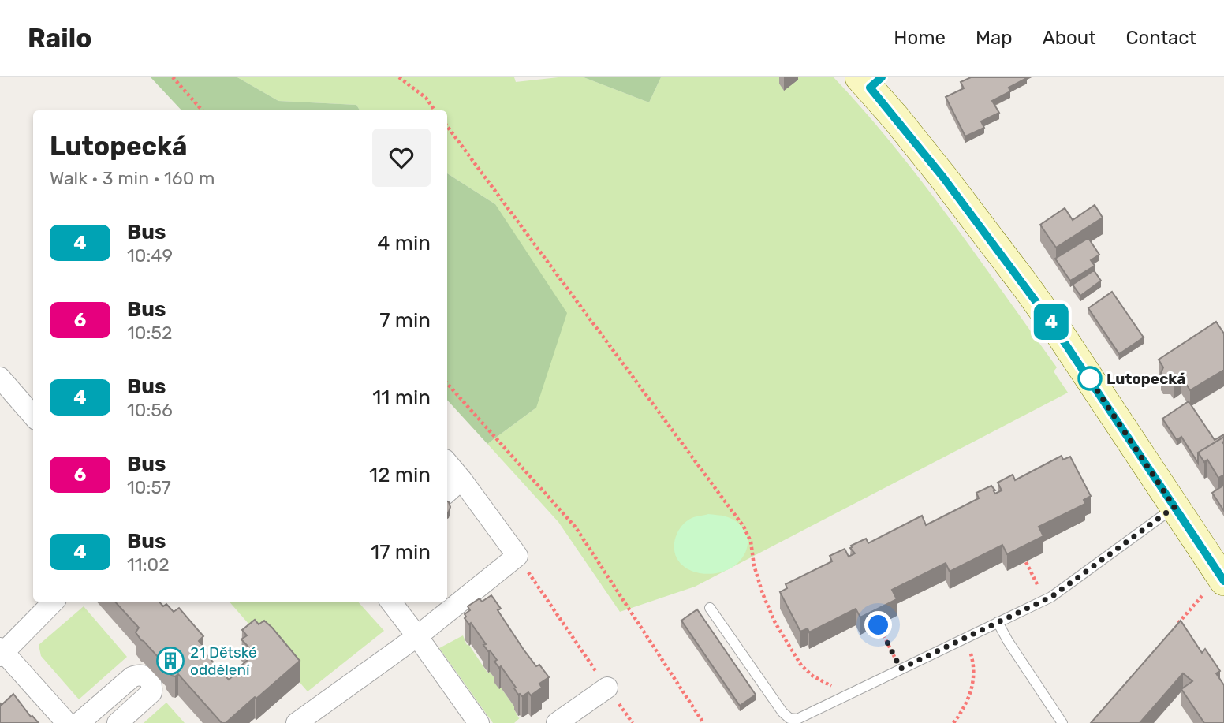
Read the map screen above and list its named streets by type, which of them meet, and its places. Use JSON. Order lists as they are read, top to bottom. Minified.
{"places":{"other":["Lutopecká"],"building":["21 Dětské oddělení"]},"lines":["bus line 4"],"page":{"header":"Railo","nav":["Home","Map","About","Contact"],"on_map":"4","heading":["Lutopecká","Walk · 3 min · 160 m"],"list":[{"mark":"4","name":"Bus","note":"10:49","value":"4 min"},{"mark":"6","name":"Bus","note":"10:52","value":"7 min"},{"mark":"4","name":"Bus","note":"10:56","value":"11 min"},{"mark":"6","name":"Bus","note":"10:57","value":"12 min"},{"mark":"4","name":"Bus","note":"11:02","value":"17 min"}]}}
